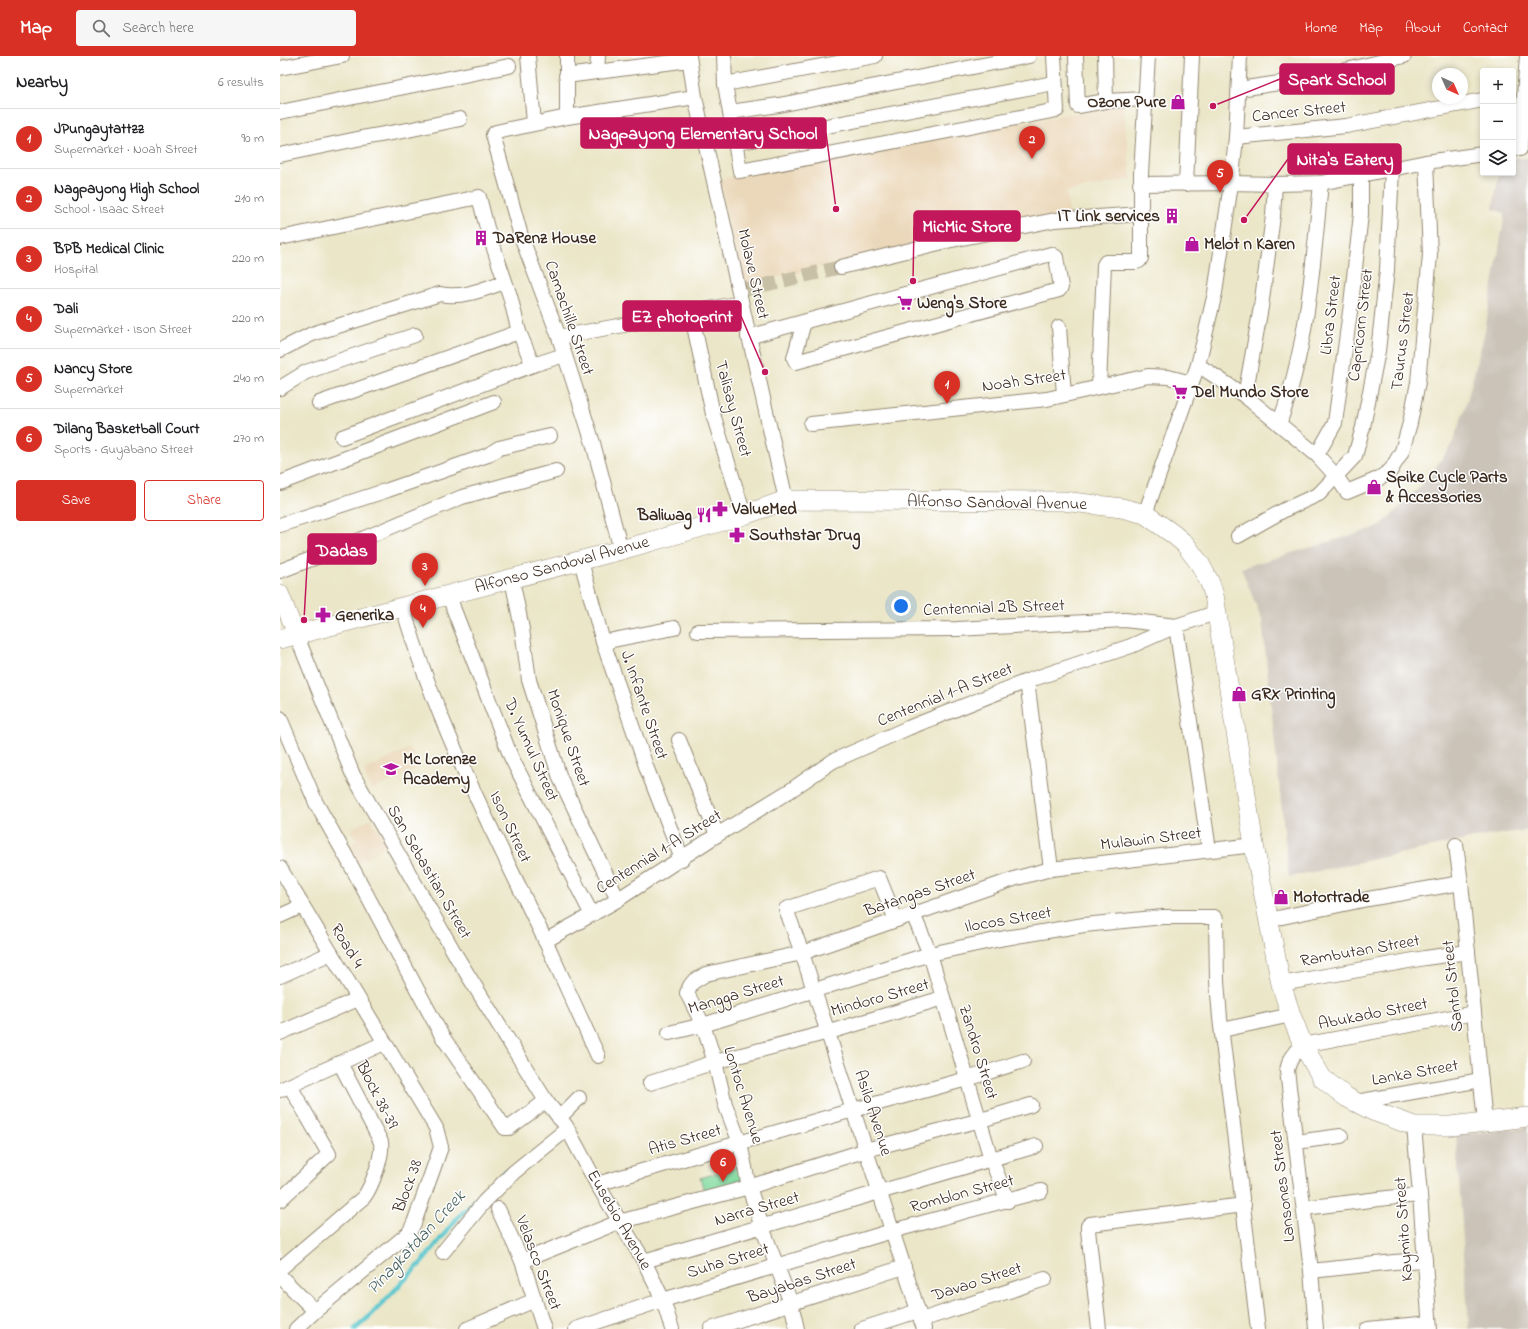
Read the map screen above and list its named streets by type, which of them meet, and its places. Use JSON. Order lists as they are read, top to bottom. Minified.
{"streets":{"main road":["Alfonso Sandoval Avenue"],"street":["Cancer Street","Molave Street","Libra Street","Camachille Street","Capricorn Street","Taurus Street","Noah Street","Talisay Street","Centennial 2B Street","Centennial 1-A Street","J. Infante Street","Monique Street","D. Yumul Street","Ison Street","Mulawin Street","San Sebastian Street","Batangas Street","Ilocos Street","Road 4","Rambutan Street","Santol Street","Mangga Street","Mindoro Street","Abukado Street","Zandro Street","Lanka Street","Block 38-39","Lontoc Avenue","Asilo Avenue","Atis Street","Block 38","Lansones Street","Romblon Street","Narra Street","Eusebio Avenue","Kaymito Street","Suha Street","Velasco Street","Bayabas Street","Davao Street"]},"crossings":[["Molave Street","Camachille Street"],["Molave Street","Alfonso Sandoval Avenue"],["Camachille Street","Alfonso Sandoval Avenue"],["Capricorn Street","Taurus Street"],["Talisay Street","Alfonso Sandoval Avenue"],["Alfonso Sandoval Avenue","Centennial 2B Street"],["Alfonso Sandoval Avenue","J. Infante Street"],["Alfonso Sandoval Avenue","Monique Street"],["Alfonso Sandoval Avenue","D. Yumul Street"],["Alfonso Sandoval Avenue","Ison Street"],["Alfonso Sandoval Avenue","Mulawin Street"],["Alfonso Sandoval Avenue","San Sebastian Street"],["Alfonso Sandoval Avenue","Rambutan Street"],["Alfonso Sandoval Avenue","Santol Street"],["Alfonso Sandoval Avenue","Abukado Street"],["Alfonso Sandoval Avenue","Lanka Street"],["Alfonso Sandoval Avenue","Lansones Street"],["Alfonso Sandoval Avenue","Kaymito Street"],["Centennial 2B Street","Centennial 1-A Street"],["Centennial 1-A Street","J. Infante Street"],["Centennial 1-A Street","Monique Street"],["Centennial 1-A Street","D. Yumul Street"],["Centennial 1-A Street","Ison Street"],["Mulawin Street","Batangas Street"],["San Sebastian Street","Eusebio Avenue"],["Batangas Street","Zandro Street"],["Batangas Street","Lontoc Avenue"],["Batangas Street","Asilo Avenue"],["Ilocos Street","Mangga Street"],["Ilocos Street","Zandro Street"],["Ilocos Street","Asilo Avenue"],["Road 4","Block 38"],["Rambutan Street","Santol Street"],["Santol Street","Abukado Street"],["Santol Street","Lanka Street"],["Mangga Street","Lontoc Avenue"],["Mangga Street","Asilo Avenue"],["Mindoro Street","Zandro Street"],["Mindoro Street","Lontoc Avenue"],["Mindoro Street","Asilo Avenue"],["Abukado Street","Lansones Street"],["Zandro Street","Atis Street"],["Zandro Street","Romblon Street"],["Zandro Street","Narra Street"],["Lontoc Avenue","Asilo Avenue"],["Lontoc Avenue","Atis Street"],["Lontoc Avenue","Narra Street"],["Lontoc Avenue","Suha Street"],["Lontoc Avenue","Bayabas Street"],["Asilo Avenue","Atis Street"],["Asilo Avenue","Romblon Street"],["Asilo Avenue","Narra Street"],["Asilo Avenue","Suha Street"],["Asilo Avenue","Bayabas Street"],["Asilo Avenue","Davao Street"],["Atis Street","Eusebio Avenue"],["Romblon Street","Suha Street"],["Narra Street","Eusebio Avenue"],["Eusebio Avenue","Suha Street"]],"water":["Pinagkatdan Creek"],"places":{"shop":["Ozone Pure","Melot n Karen","Spike Cycle Parts & Accessories","GRX Printing","Motortrade"],"other":["Spark School","Nagpayong Elementary School","Nita's Eatery","MicMic Store","EZ photoprint","Dadas"],"building":["IT Link services","DaRenz House"],"supermarket":["Weng's Store","Del Mundo Store"],"pharmacy":["ValueMed","Southstar Drug","Generika"],"restaurant":["Baliwag"],"school or university":["Mc Lorenze Academy"]},"north":"bottom right","page":{"header":"Map","search":"Search here","nav":["Home","Map","About","Contact"],"heading":["Nearby","6 results"],"map_buttons":["+","−"],"list":[{"mark":"1","name":"JPungaytattzz","note":"Supermarket · Noah Street","value":"90 m"},{"mark":"2","name":"Nagpayong High School","note":"School · Isaac Street","value":"210 m"},{"mark":"3","name":"BPB Medical Clinic","note":"Hospital","value":"220 m"},{"mark":"4","name":"Dali","note":"Supermarket · Ison Street","value":"220 m"},{"mark":"5","name":"Nancy Store","note":"Supermarket","value":"240 m"},{"mark":"6","name":"Dilang Basketball Court","note":"Sports · Guyabano Street","value":"270 m"}],"pins":["2","5","1","3","4","6"],"buttons":["Save","Share"]}}
